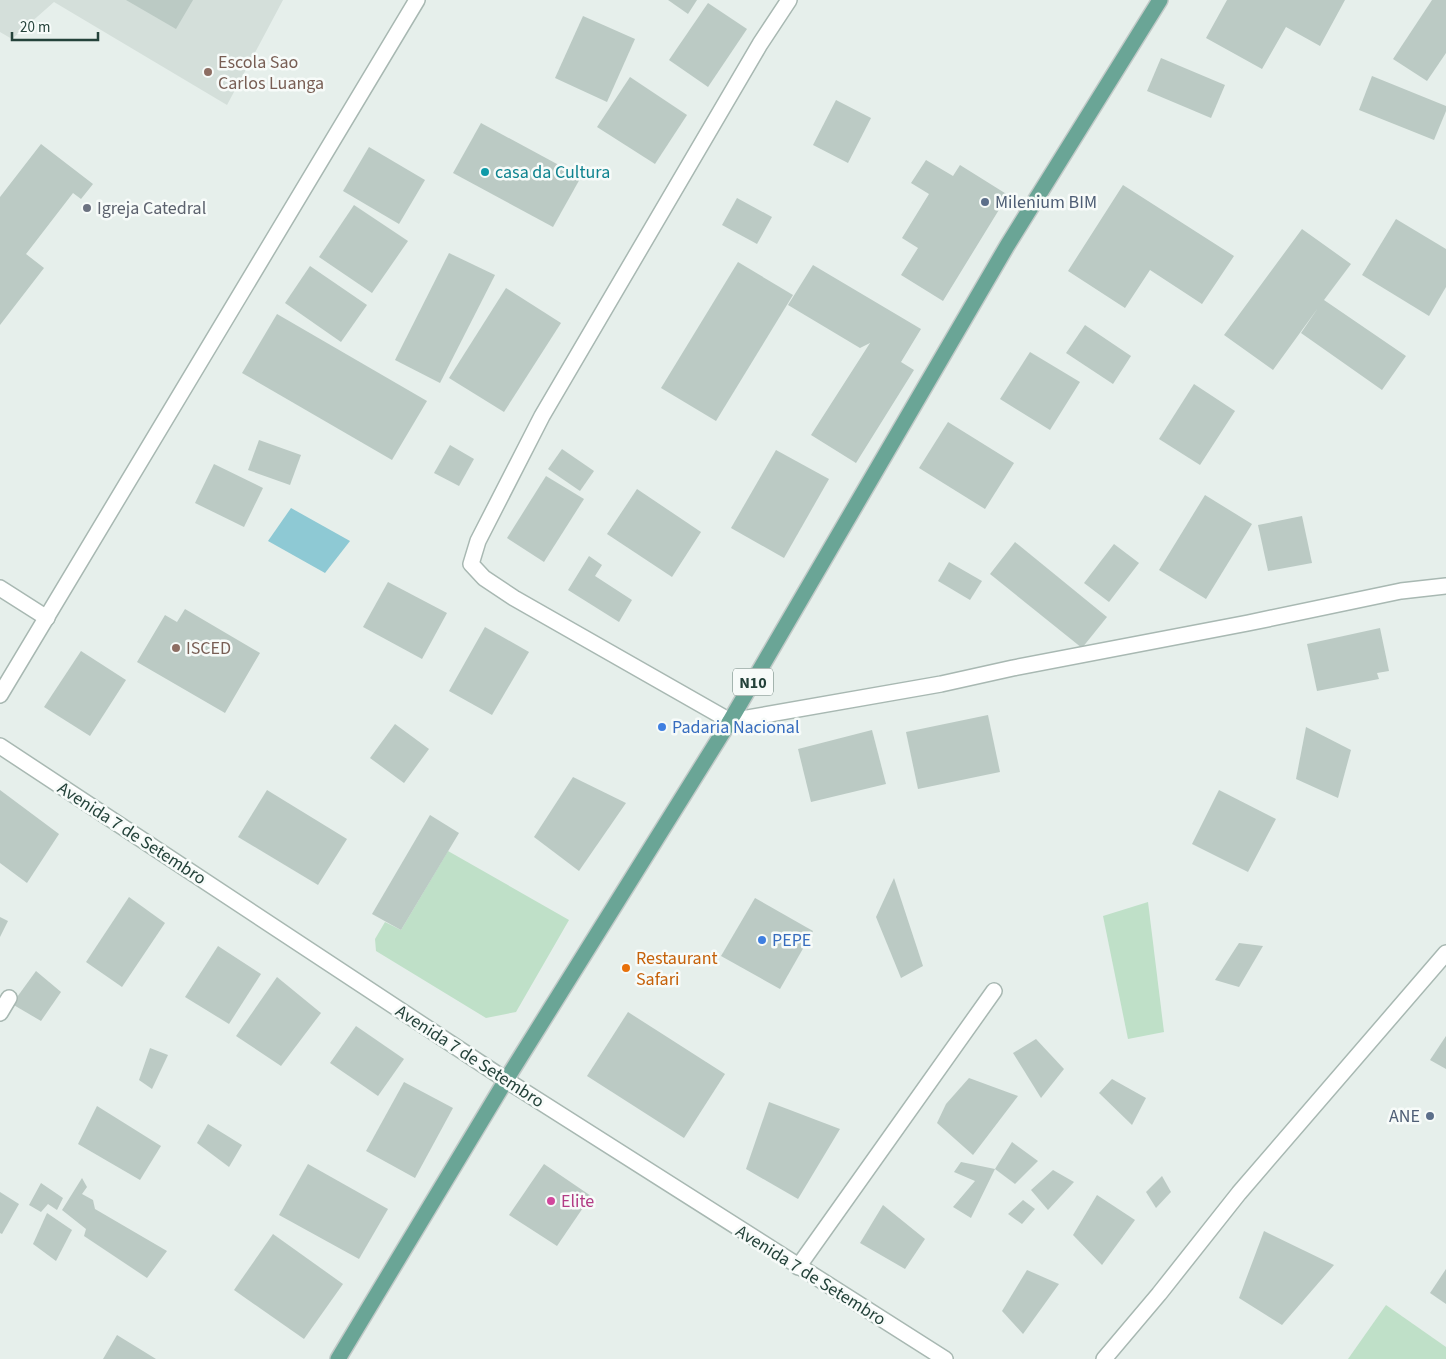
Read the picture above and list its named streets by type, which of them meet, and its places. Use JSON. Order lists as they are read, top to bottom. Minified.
{"streets":{"main road":["N10"],"street":["Avenida 7 de Setembro"]},"crossings":[["N10","Avenida 7 de Setembro"]],"places":["Escola Sao Carlos Luanga","casa da Cultura","Milenium BIM","Igreja Catedral","ISCED","Padaria Nacional","PEPE","Restaurant Safari","ANE","Elite"],"scale_bar":"20 m"}
